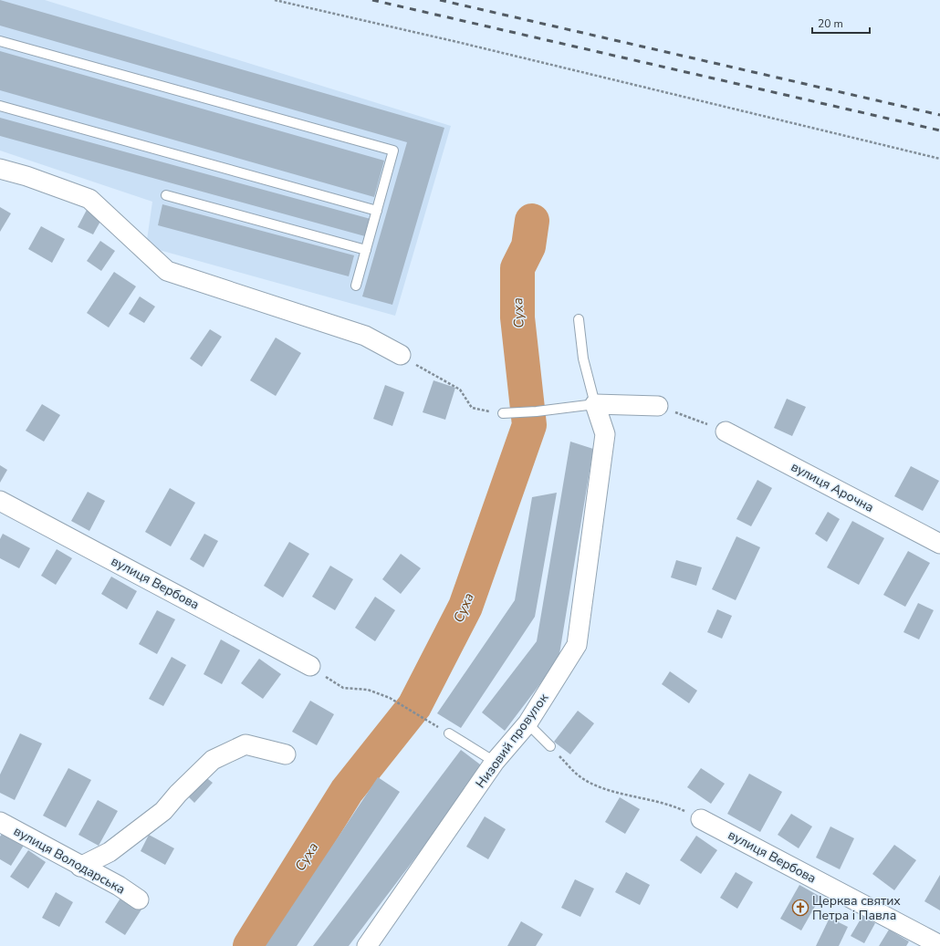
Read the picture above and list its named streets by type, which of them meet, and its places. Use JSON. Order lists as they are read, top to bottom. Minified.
{"streets":{"street":["вулиця Арочна","вулиця Вербова","Низовий провулок","вулиця Володарська"]},"water":["Суха"],"places":{"church":["Церква святих Петра і Павла"]},"scale_bar":"20 m"}
